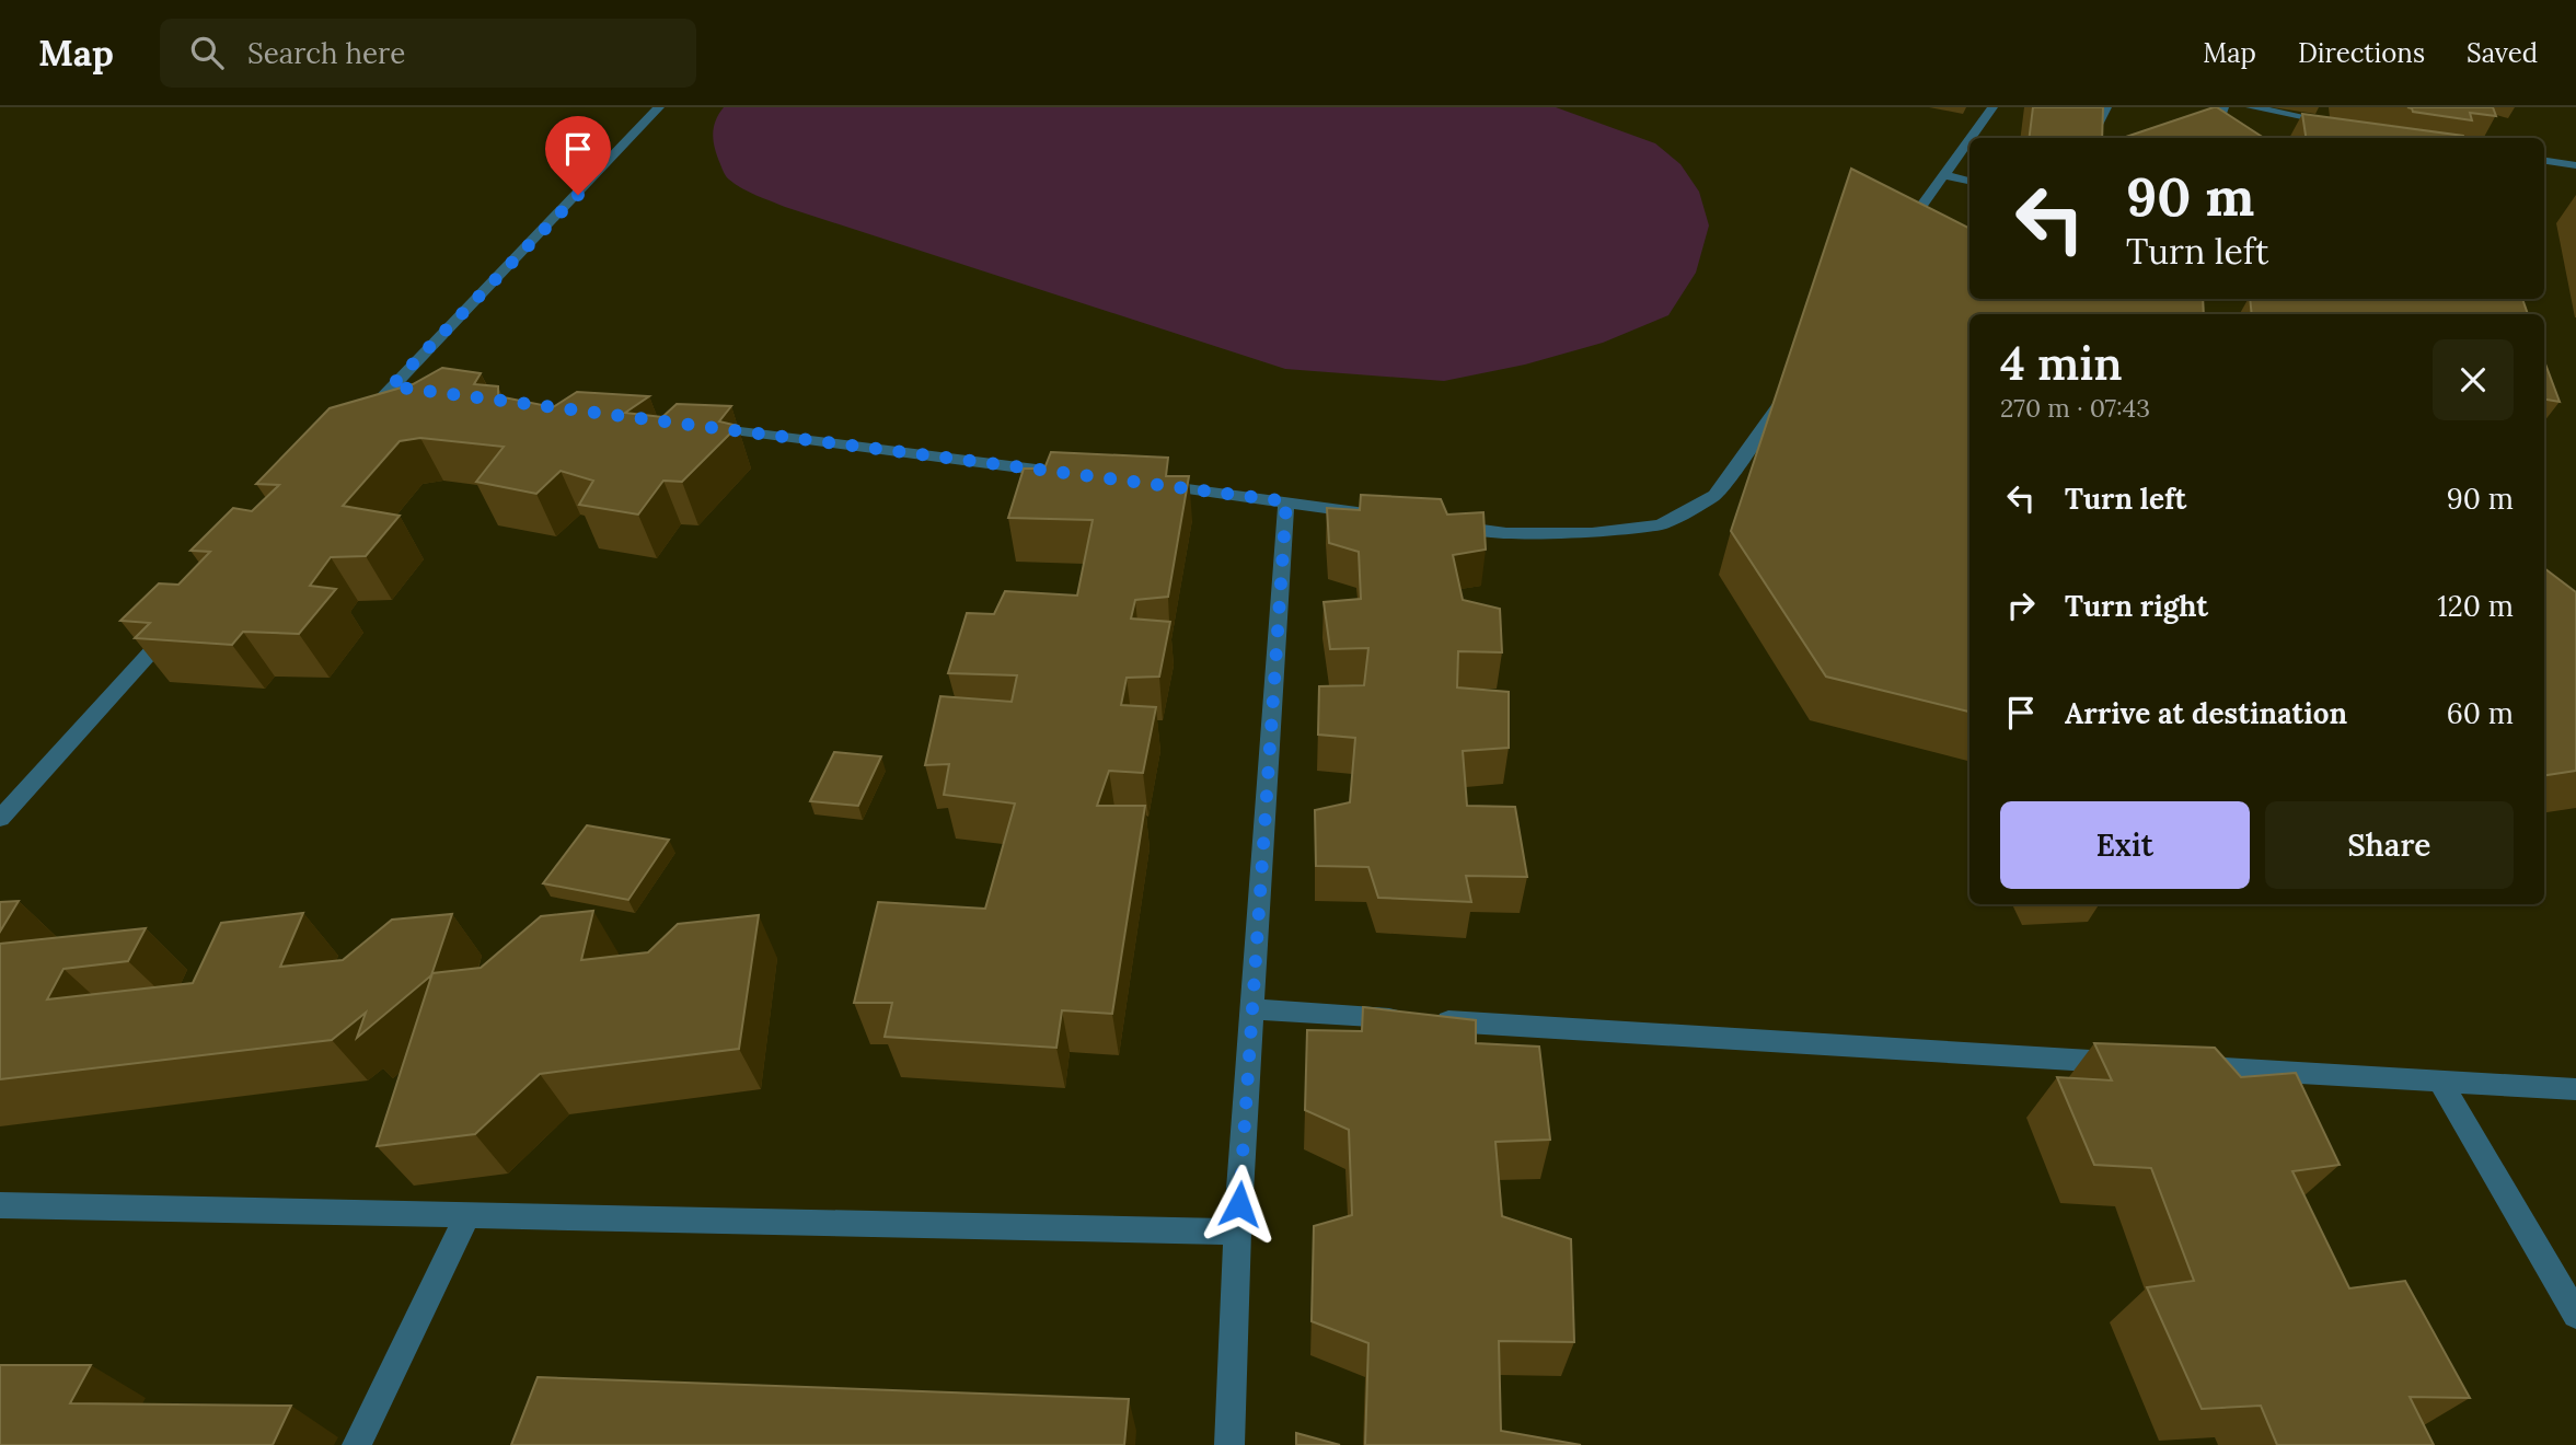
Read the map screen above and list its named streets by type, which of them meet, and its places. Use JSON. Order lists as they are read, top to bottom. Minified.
{"page":{"header":"Map","search":"Search here","nav":["Map","Directions","Saved"],"turn":["90 m","Turn left"],"heading":["4 min","270 m · 07:43"],"list":[{"name":"Turn left","value":"90 m"},{"name":"Turn right","value":"120 m"},{"name":"Arrive at destination","value":"60 m"}],"buttons":["Exit","Share"]}}
